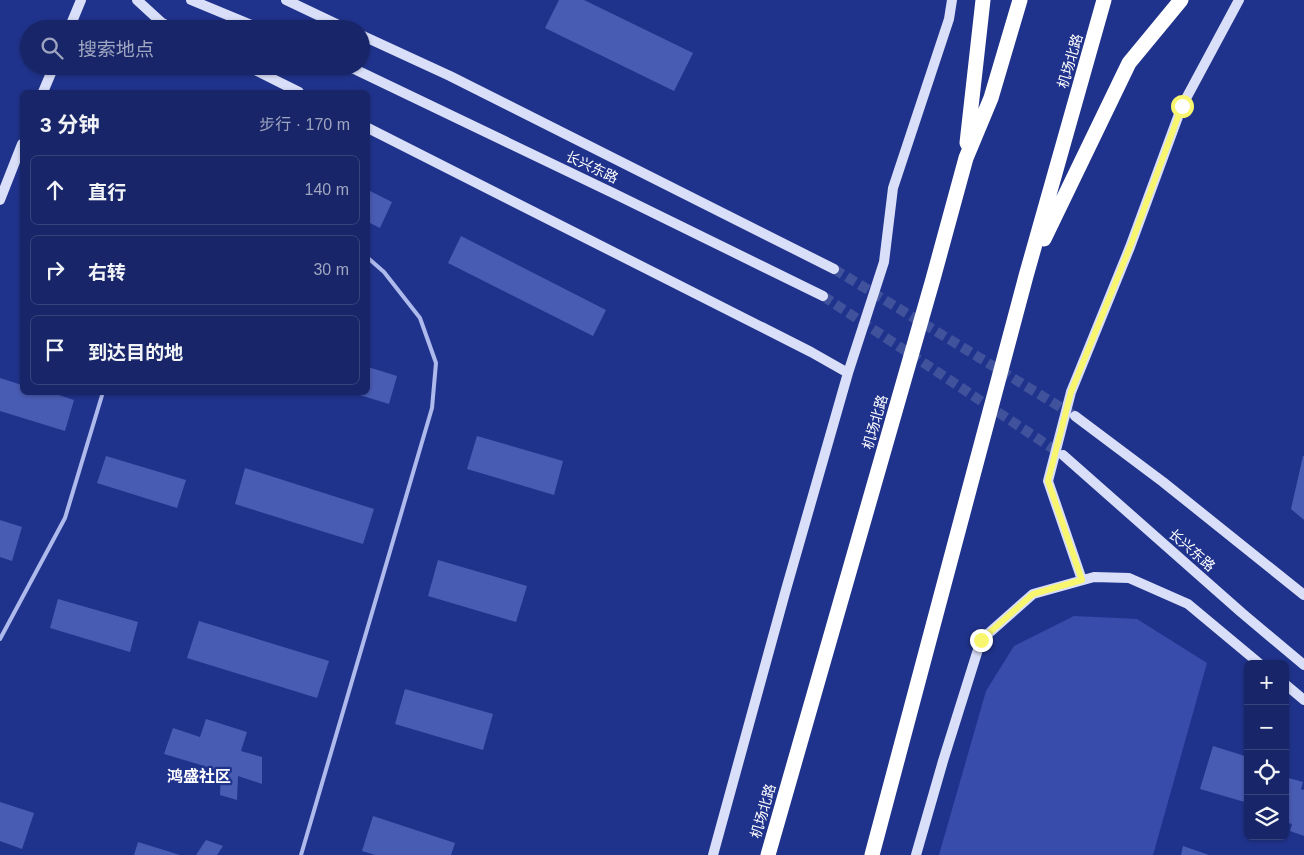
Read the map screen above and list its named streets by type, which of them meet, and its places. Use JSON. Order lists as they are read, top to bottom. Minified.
{"streets":{"highway":["机场北路"],"main road":["长兴东路"]},"districts":["鸿盛社区"],"page":{"search":"搜索地点","heading":["3 分钟","步行 · 170 m"],"list":[["直行","140 m"],["右转","30 m"],"到达目的地"],"map_buttons":["+","−"]}}
